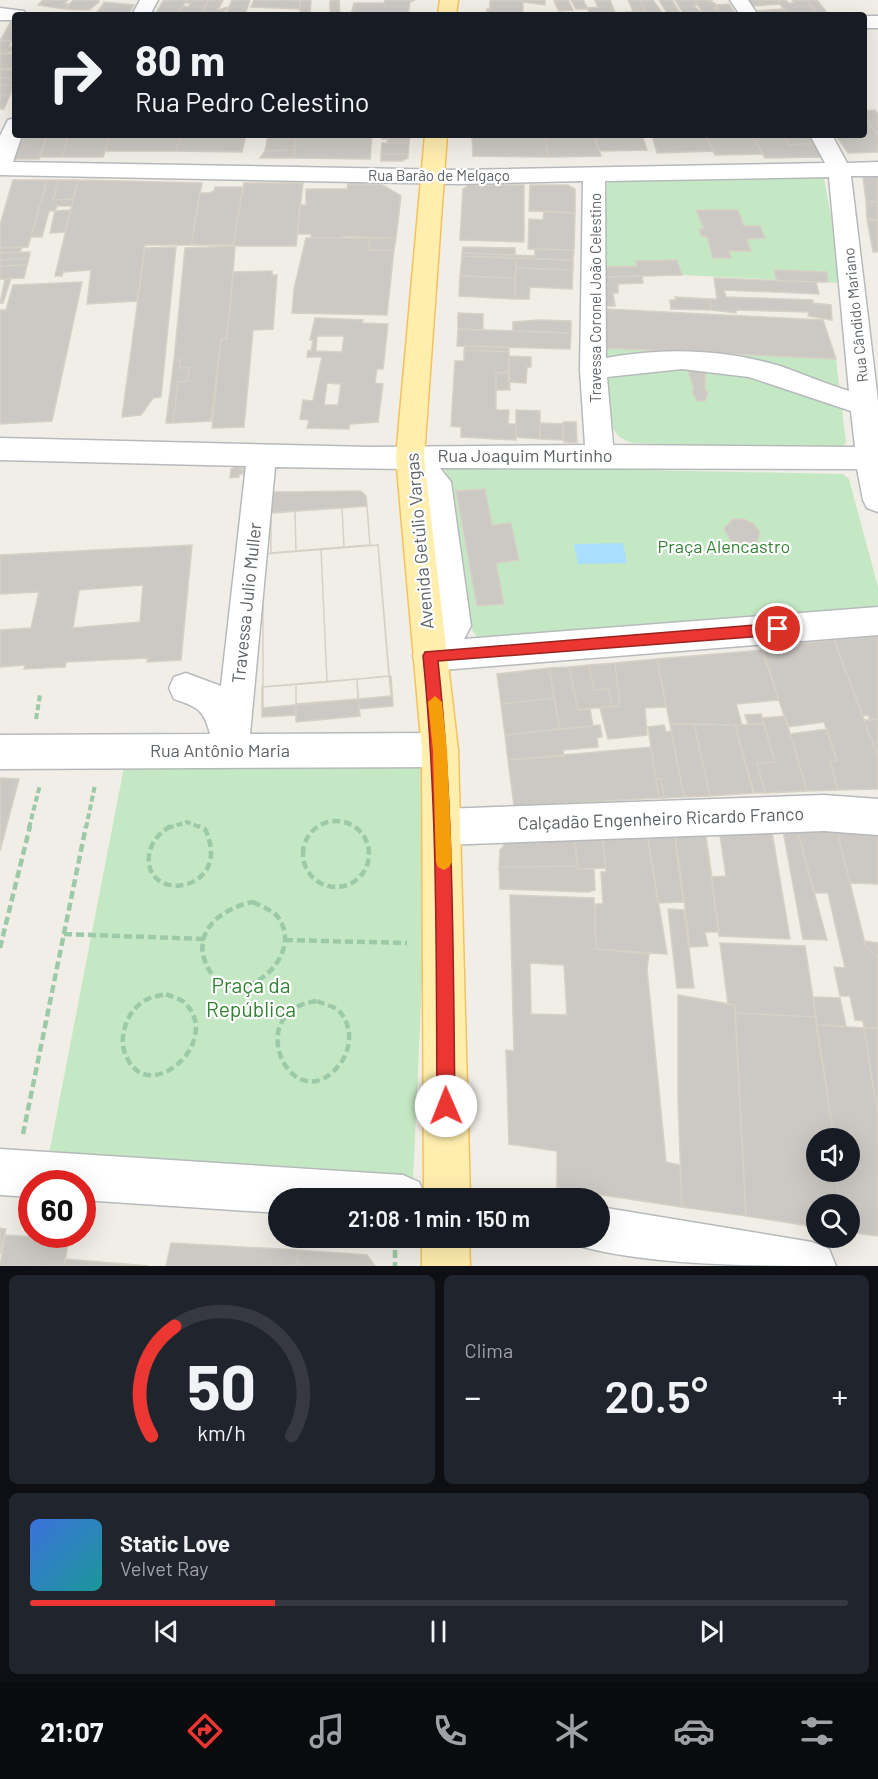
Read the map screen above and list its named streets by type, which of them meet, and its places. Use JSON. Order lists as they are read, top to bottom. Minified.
{"streets":{"main road":["Avenida Getúlio Vargas"],"street":["Rua Barão de Melgaço","Travessa Coronel João Celestino","Rua Cândido Mariano","Rua Joaquim Murtinho","Travessa Julio Muller","Rua Antônio Maria","Calçadão Engenheiro Ricardo Franco"]},"crossings":[["Rua Barão de Melgaço","Travessa Coronel João Celestino"],["Rua Barão de Melgaço","Rua Cândido Mariano"],["Rua Barão de Melgaço","Avenida Getúlio Vargas"],["Travessa Coronel João Celestino","Rua Joaquim Murtinho"],["Rua Cândido Mariano","Rua Joaquim Murtinho"],["Rua Joaquim Murtinho","Avenida Getúlio Vargas"],["Rua Joaquim Murtinho","Travessa Julio Muller"],["Avenida Getúlio Vargas","Rua Antônio Maria"],["Avenida Getúlio Vargas","Calçadão Engenheiro Ricardo Franco"],["Travessa Julio Muller","Rua Antônio Maria"]],"parks":["Praça Alencastro","Praça da República"],"page":{"turn":["80 m","Rua Pedro Celestino"],"limit":"60","trip":"21:08 · 1 min · 150 m","tile":"Clima","heat":["−","20.5°","+"],"song":["Static Love","Velvet Ray"],"tabs":"21:07","gauge":["50","km/h"]}}
